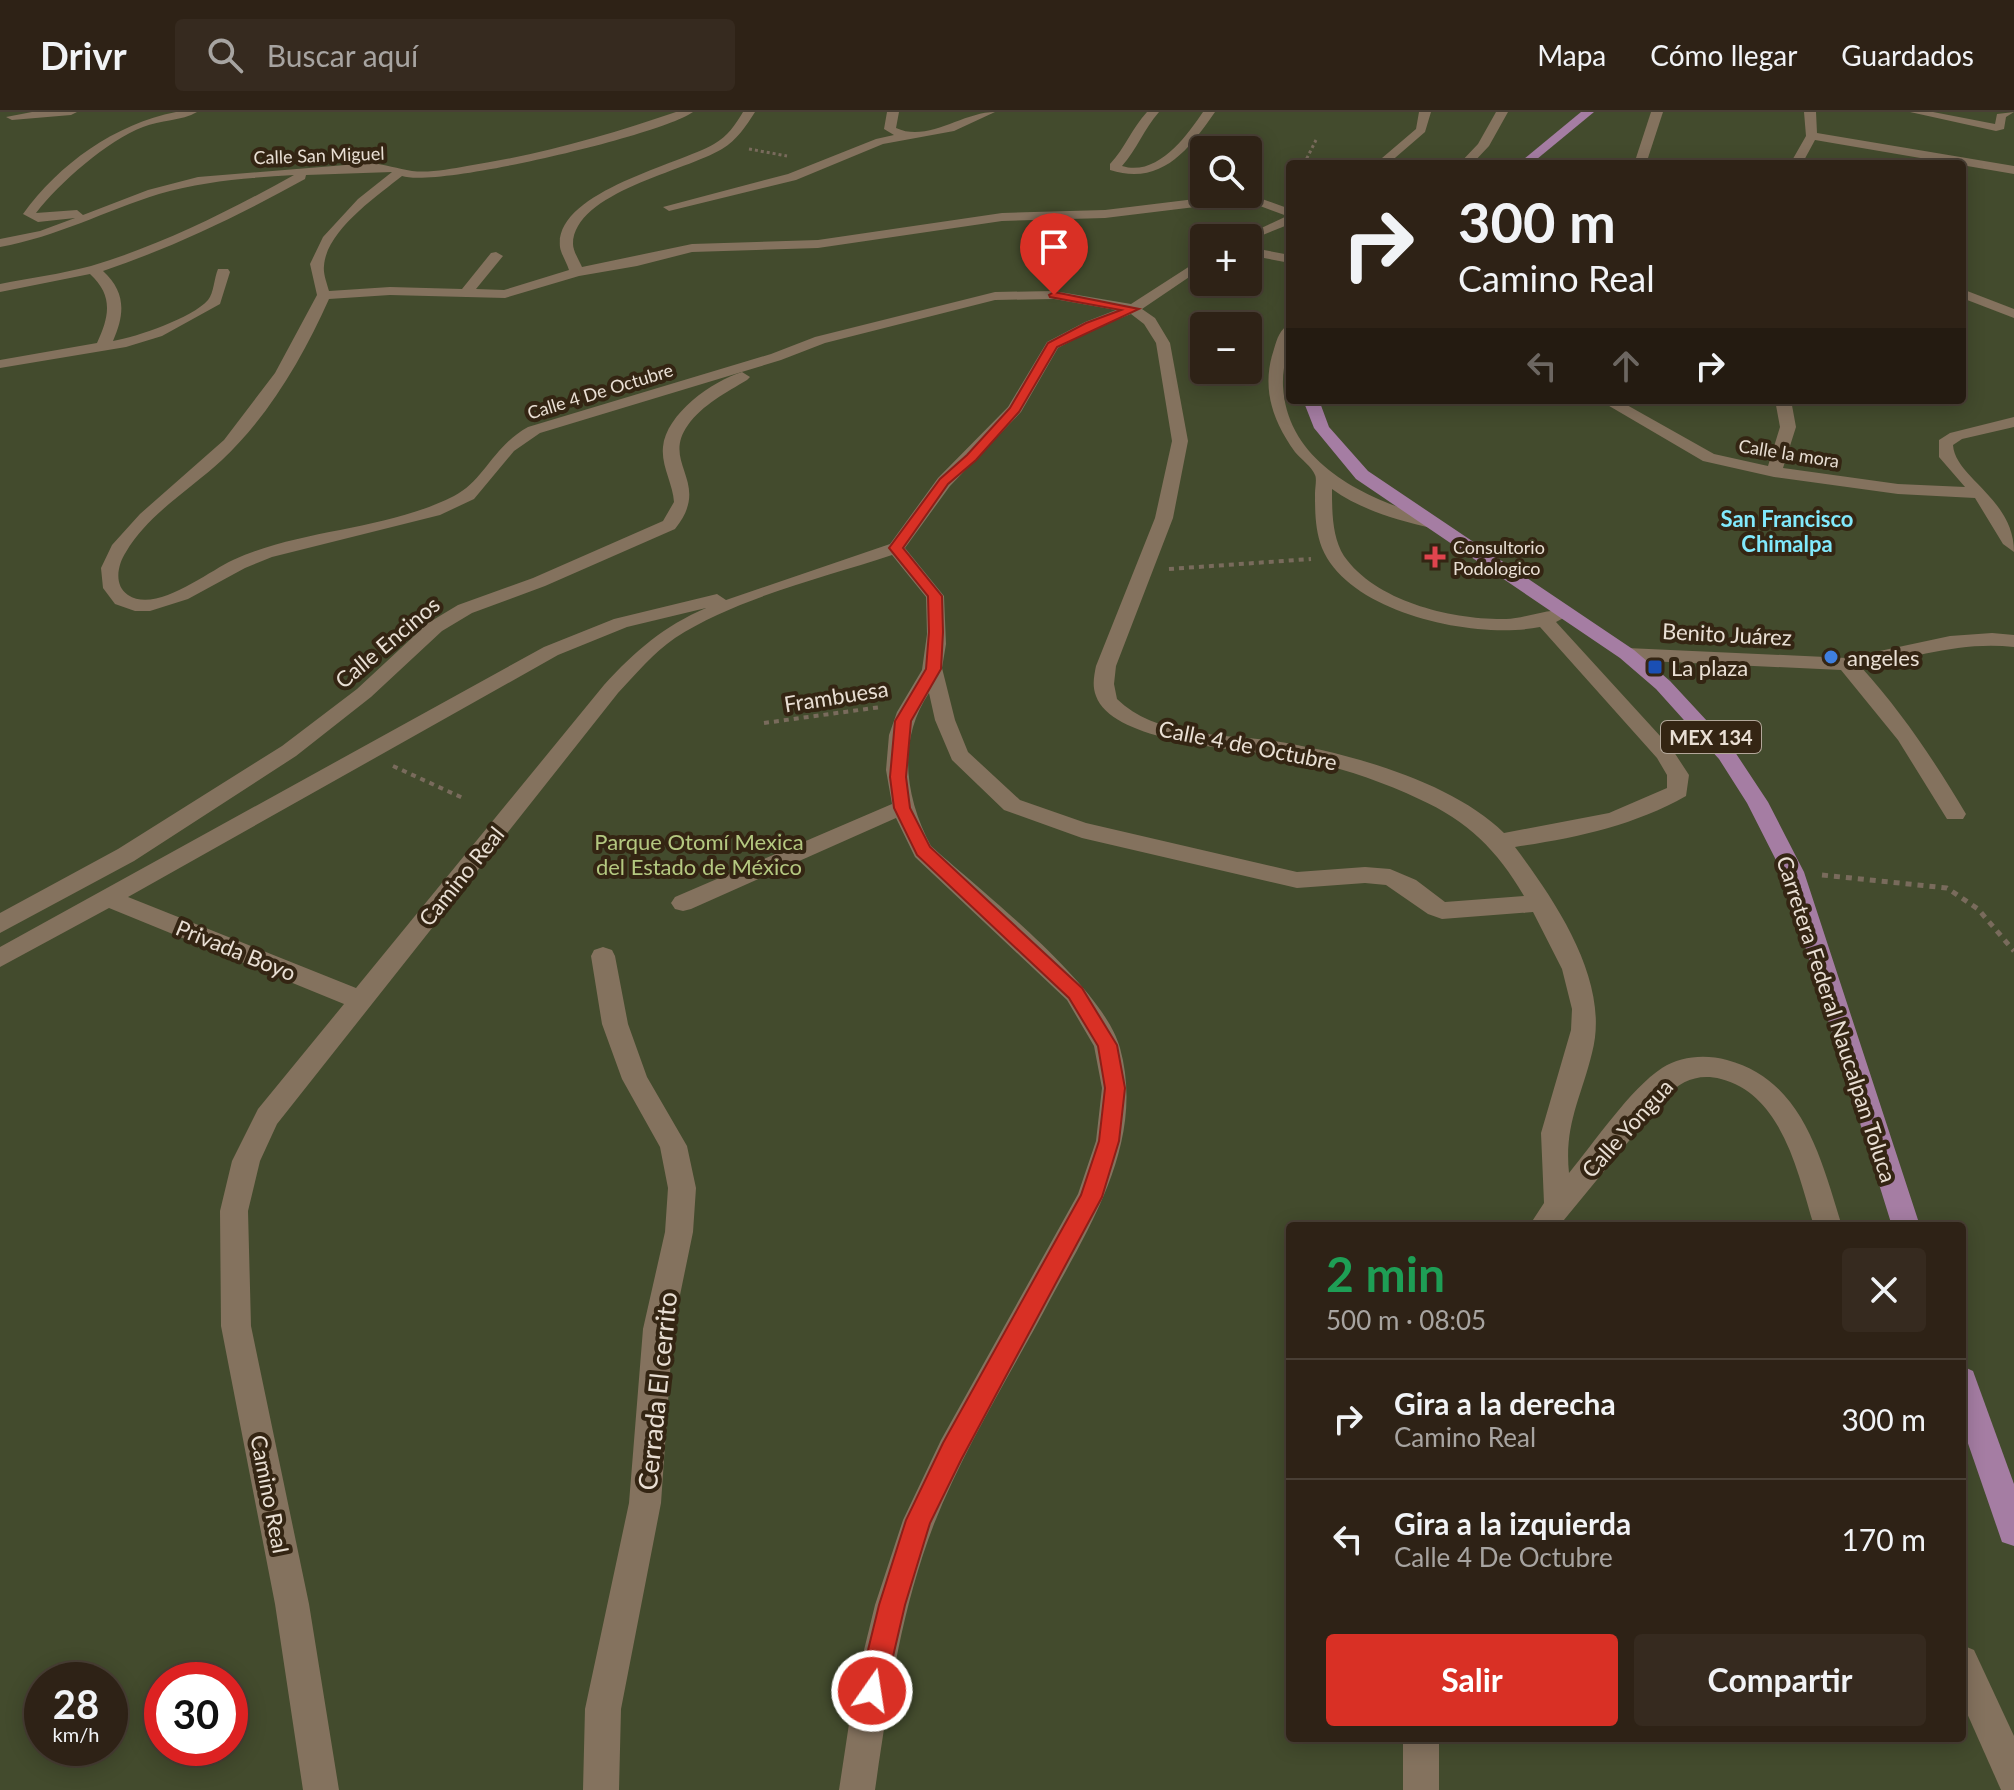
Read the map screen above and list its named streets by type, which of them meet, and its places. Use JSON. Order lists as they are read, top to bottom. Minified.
{"streets":{"main road":["MEX 134","Carretera Federal Naucalpan Toluca"],"street":["Calle San Miguel","Calle 4 De Octubre","Calle la mora","Benito Juárez","Calle Encinos","Calle 4 de Octubre","Camino Real","Privada Boyo","Calle Yongua","Cerrada El cerrito"],"path":["Frambuesa"]},"crossings":[["Calle 4 De Octubre","Calle Encinos"],["Calle 4 De Octubre","Calle 4 de Octubre"],["Benito Juárez","Carretera Federal Naucalpan Toluca"],["Calle 4 de Octubre","Calle Yongua"],["Camino Real","Privada Boyo"]],"districts":["San Francisco Chimalpa"],"parks":["Parque Otomí Mexica del Estado de México"],"places":{"health":["Consultorio Podologico"],"other":["angeles"],"transit":["La plaza"]},"page":{"header":"Drivr","search":"Buscar aquí","nav":["Mapa","Cómo llegar","Guardados"],"map_buttons":["+","−"],"turn":["300 m","Camino Real"],"heading":["2 min","500 m · 08:05"],"list":[{"name":"Gira a la derecha","note":"Camino Real","value":"300 m"},{"name":"Gira a la izquierda","note":"Calle 4 De Octubre","value":"170 m"}],"buttons":["Salir","Compartir"],"speed":"28 km/h","limit":"30"}}
